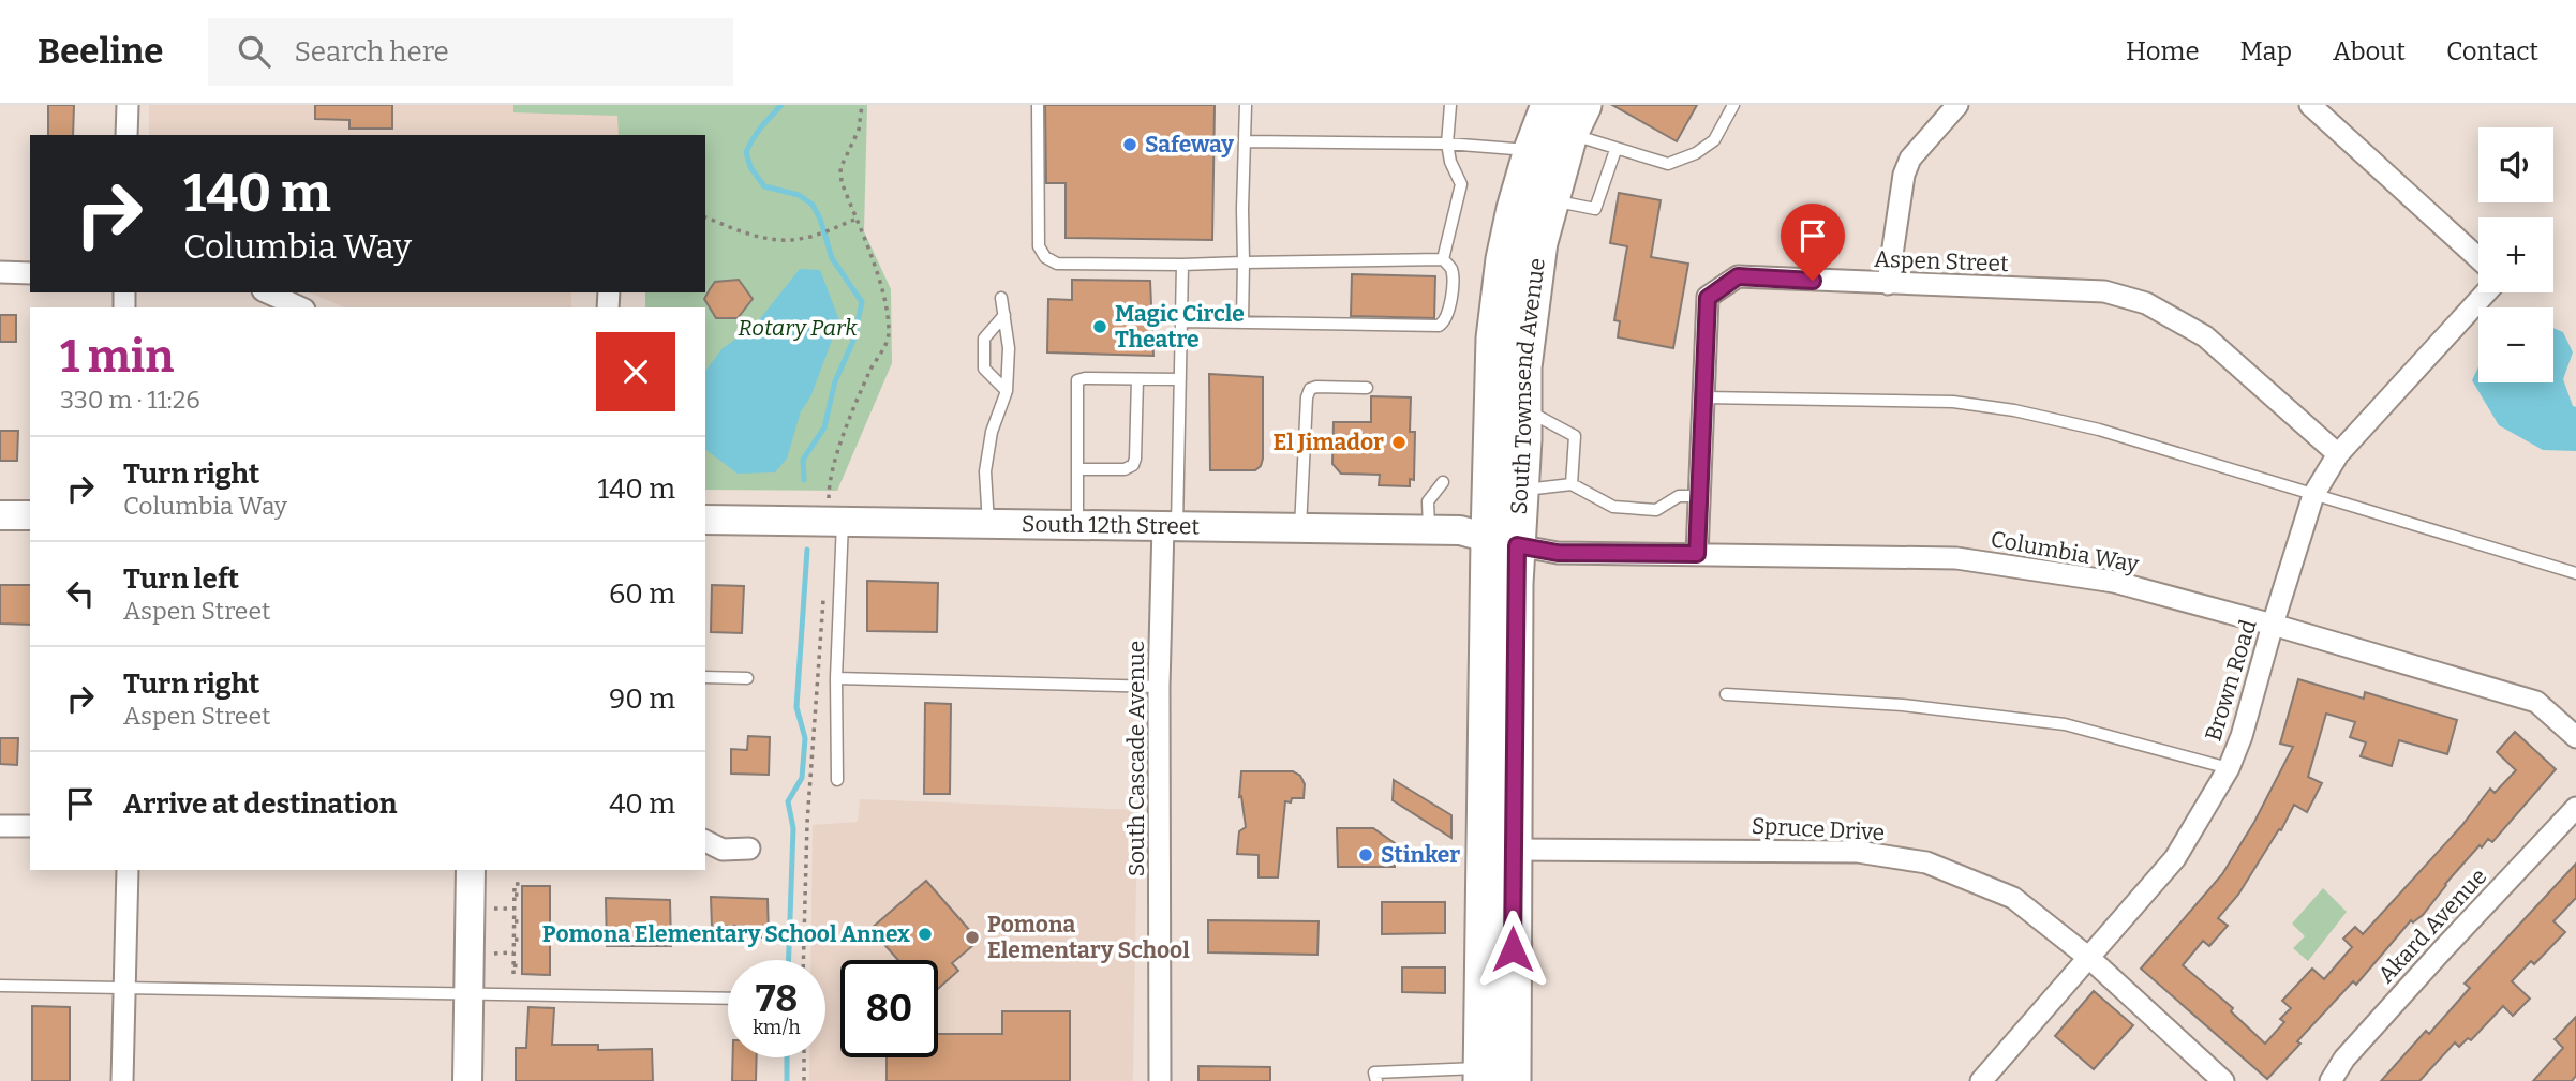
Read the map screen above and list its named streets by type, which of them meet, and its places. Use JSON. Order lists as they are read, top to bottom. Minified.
{"streets":{"highway":["South Townsend Avenue"],"street":["Aspen Street","South 12th Street","Columbia Way","Brown Road","South Cascade Avenue","Spruce Drive","Akard Avenue"]},"crossings":[["Aspen Street","Columbia Way"],["Aspen Street","Brown Road"],["South Townsend Avenue","South 12th Street"],["South Townsend Avenue","Columbia Way"],["South Townsend Avenue","Spruce Drive"],["South 12th Street","Columbia Way"],["South 12th Street","South Cascade Avenue"],["Columbia Way","Brown Road"],["Brown Road","Spruce Drive"]],"parks":["Rotary Park"],"places":["Safeway","Magic Circle Theatre","El Jimador","Stinker","Pomona Elementary School Annex","Pomona Elementary School"],"page":{"header":"Beeline","search":"Search here","nav":["Home","Map","About","Contact"],"map_buttons":["+","−"],"turn":["140 m","Columbia Way"],"heading":["1 min","330 m · 11:26"],"list":[{"name":"Turn right","note":"Columbia Way","value":"140 m"},{"name":"Turn left","note":"Aspen Street","value":"60 m"},{"name":"Turn right","note":"Aspen Street","value":"90 m"},{"name":"Arrive at destination","value":"40 m"}],"speed":"78 km/h","limit":"80"}}
